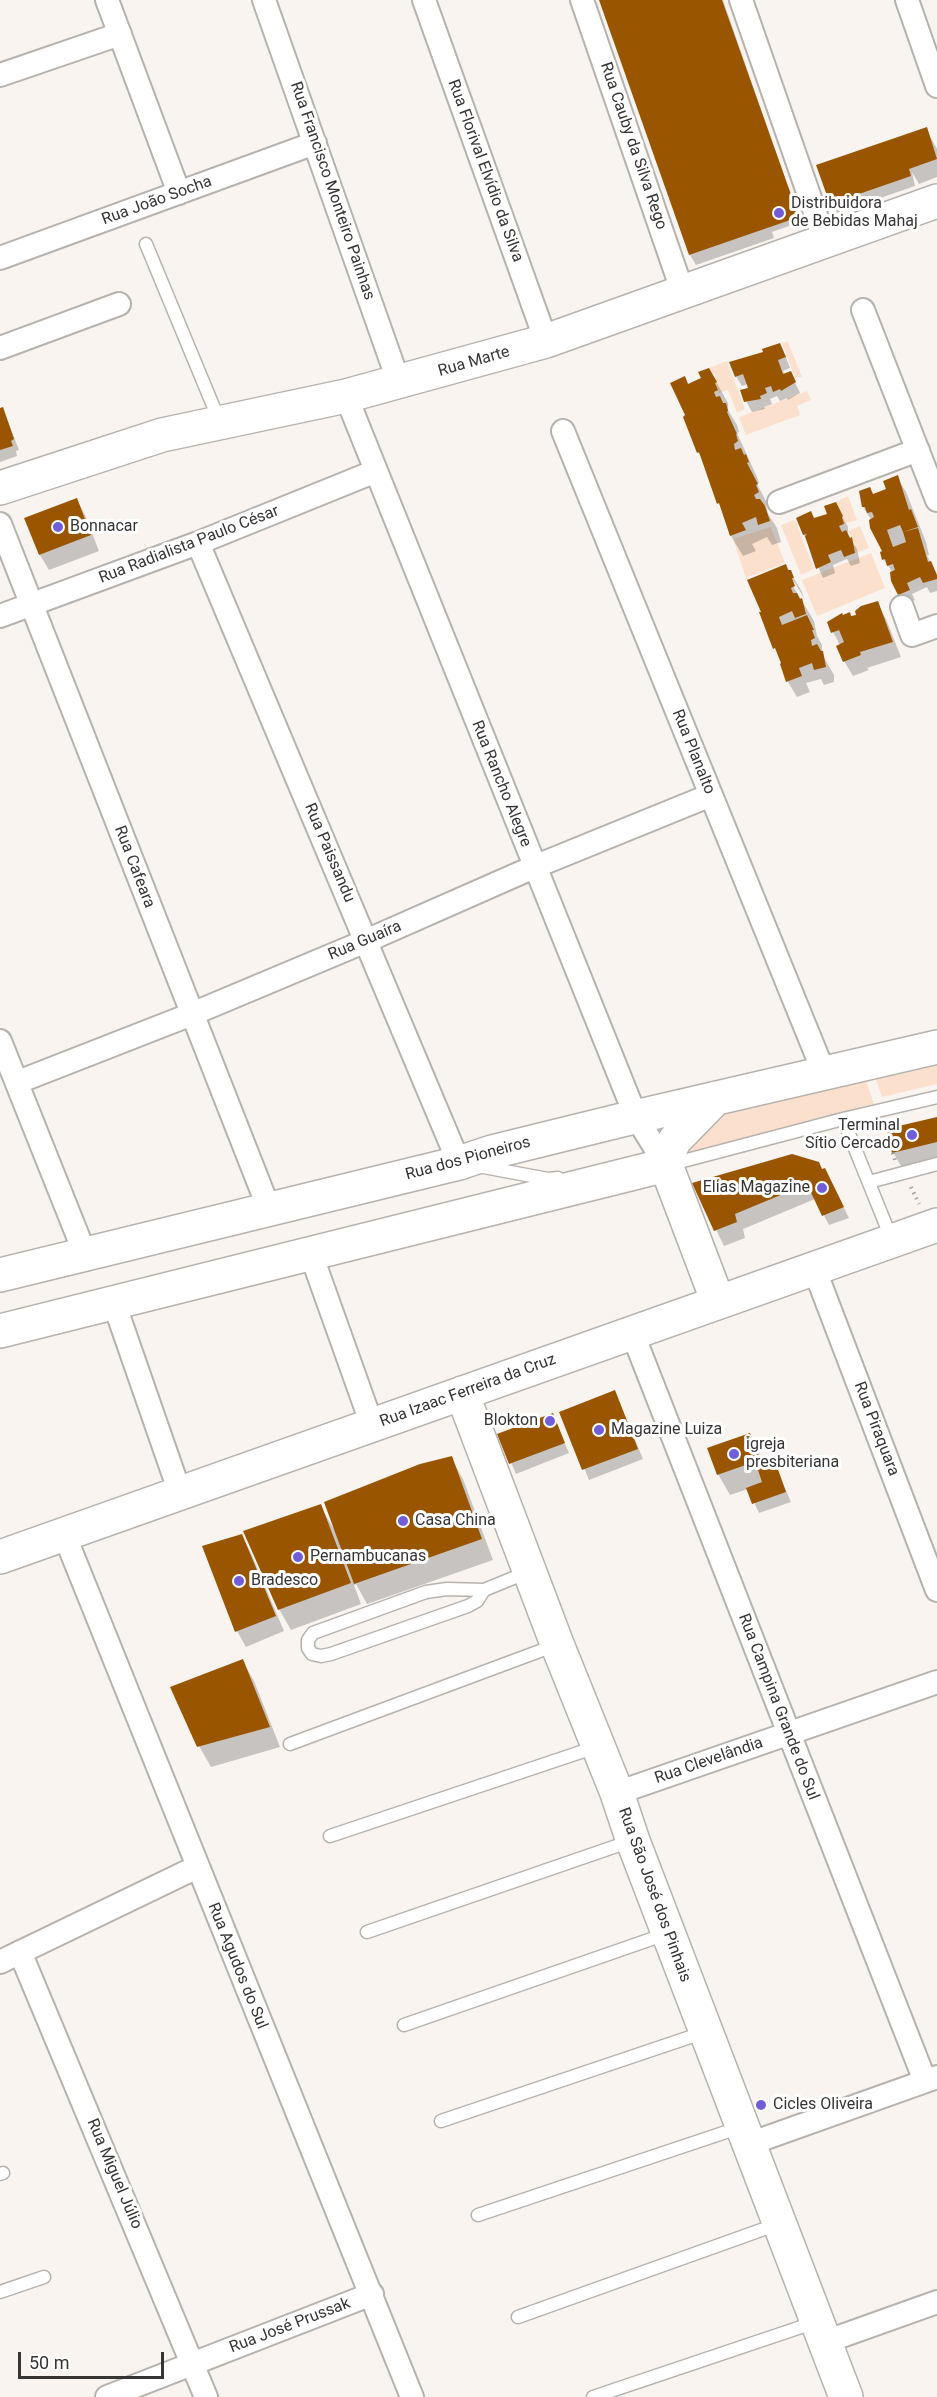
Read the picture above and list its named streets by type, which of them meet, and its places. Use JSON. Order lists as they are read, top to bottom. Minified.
{"streets":{"street":["Rua Cauby da Silva Rego","Rua Florival Elvídio da Silva","Rua Francisco Monteiro Painhas","Rua João Socha","Rua Marte","Rua Radialista Paulo César","Rua Planalto","Rua Rancho Alegre","Rua Paissandu","Rua Cafeara","Rua Guaíra","Rua dos Pioneiros","Rua Izaac Ferreira da Cruz","Rua Piraquara","Rua Campina Grande do Sul","Rua Clevelândia","Rua São José dos Pinhais","Rua Agudos do Sul","Rua Miguel Júlio","Rua José Prussak"]},"crossings":[["Rua Cauby da Silva Rego","Rua Marte"],["Rua Florival Elvídio da Silva","Rua Marte"],["Rua Francisco Monteiro Painhas","Rua João Socha"],["Rua Francisco Monteiro Painhas","Rua Marte"],["Rua Marte","Rua Rancho Alegre"],["Rua Radialista Paulo César","Rua Rancho Alegre"],["Rua Radialista Paulo César","Rua Paissandu"],["Rua Radialista Paulo César","Rua Cafeara"],["Rua Planalto","Rua Guaíra"],["Rua Planalto","Rua dos Pioneiros"],["Rua Rancho Alegre","Rua Guaíra"],["Rua Rancho Alegre","Rua dos Pioneiros"],["Rua Rancho Alegre","Rua Izaac Ferreira da Cruz"],["Rua Paissandu","Rua Guaíra"],["Rua Paissandu","Rua dos Pioneiros"],["Rua Cafeara","Rua Guaíra"],["Rua Cafeara","Rua dos Pioneiros"],["Rua Izaac Ferreira da Cruz","Rua Piraquara"],["Rua Izaac Ferreira da Cruz","Rua Campina Grande do Sul"],["Rua Izaac Ferreira da Cruz","Rua São José dos Pinhais"],["Rua Izaac Ferreira da Cruz","Rua Agudos do Sul"],["Rua Campina Grande do Sul","Rua Clevelândia"],["Rua Clevelândia","Rua São José dos Pinhais"],["Rua Agudos do Sul","Rua José Prussak"],["Rua Miguel Júlio","Rua José Prussak"]],"places":["Distribuidora de Bebidas Mahaj","Bonnacar","Terminal Sítio Cercado","Elias Magazine","Blokton","Magazine Luiza","igreja presbiteriana","Casa China","Pernambucanas","Bradesco","Cicles Oliveira"],"scale_bar":"50 m"}
